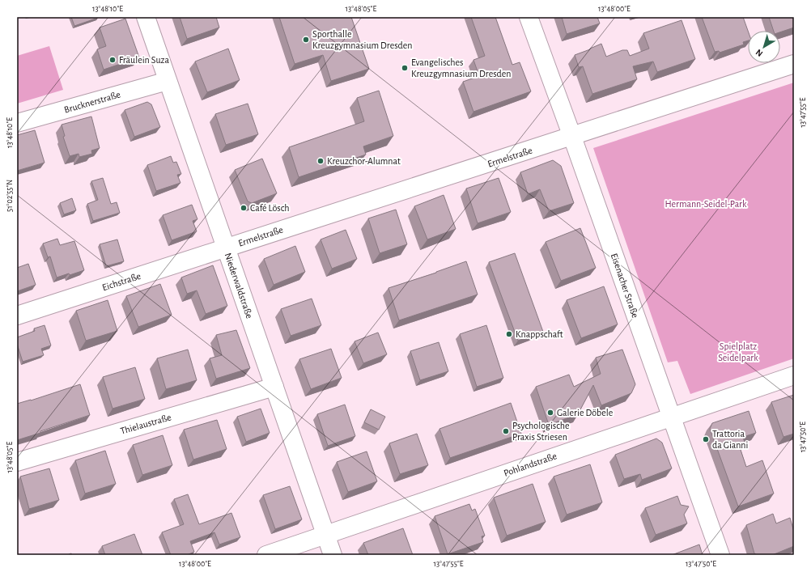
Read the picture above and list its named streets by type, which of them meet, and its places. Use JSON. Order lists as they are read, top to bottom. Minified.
{"streets":{"street":["Brucknerstraße","Ermelstraße","Eichstraße","Niederwaldstraße","Eisenacher Straße","Thielaustraße","Pohlandstraße"]},"crossings":[["Brucknerstraße","Niederwaldstraße"],["Ermelstraße","Eichstraße"],["Ermelstraße","Niederwaldstraße"],["Ermelstraße","Eisenacher Straße"],["Eichstraße","Niederwaldstraße"],["Niederwaldstraße","Thielaustraße"],["Niederwaldstraße","Pohlandstraße"],["Eisenacher Straße","Pohlandstraße"]],"parks":["Hermann-Seidel-Park","Spielplatz Seidelpark"],"places":["Sporthalle Kreuzgymnasium Dresden","Fräulein Suza","Evangelisches Kreuzgymnasium Dresden","Kreuzchor-Alumnat","Café Lösch","Knappschaft","Galerie Döbele","Psychologische Praxis Striesen","Trattoria da Gianni"],"north":"bottom left","coordinates":["13°48'10\"E","13°48'05\"E","13°48'00\"E","13°47'55\"E","51°02'55\"N","13°47'50\"E"]}
